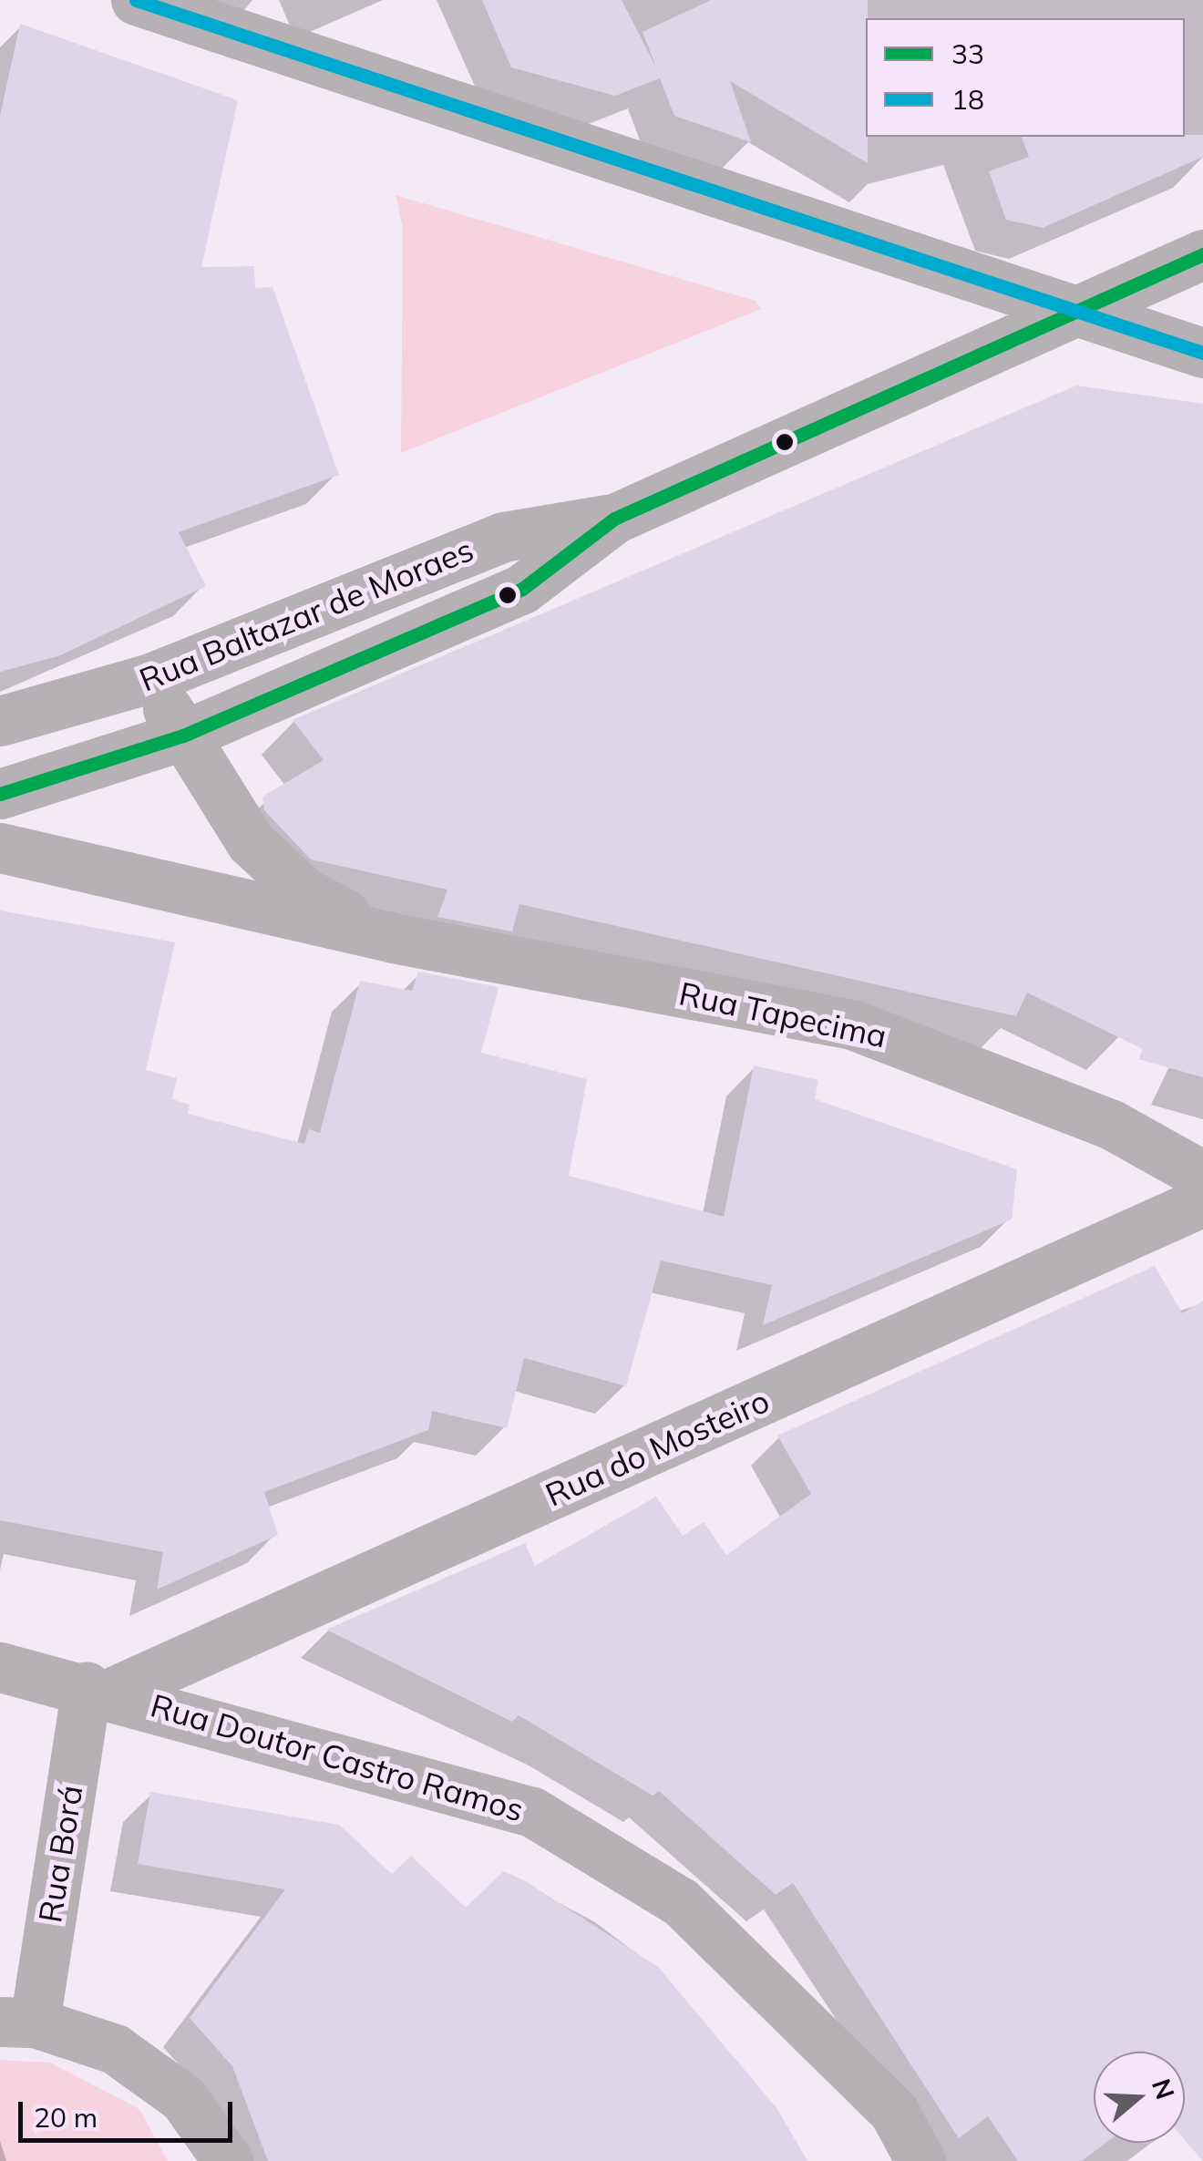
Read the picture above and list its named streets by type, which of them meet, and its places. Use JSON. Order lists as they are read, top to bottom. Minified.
{"streets":{"street":["Rua Baltazar de Moraes","Rua Tapecima","Rua do Mosteiro","Rua Doutor Castro Ramos","Rua Borá"]},"crossings":[["Rua Baltazar de Moraes","Rua Tapecima"],["Rua do Mosteiro","Rua Doutor Castro Ramos"],["Rua do Mosteiro","Rua Borá"],["Rua Doutor Castro Ramos","Rua Borá"]],"lines":["transit line 18","transit line 33"],"legend":["33","18"],"scale_bar":"20 m","north":"right"}
